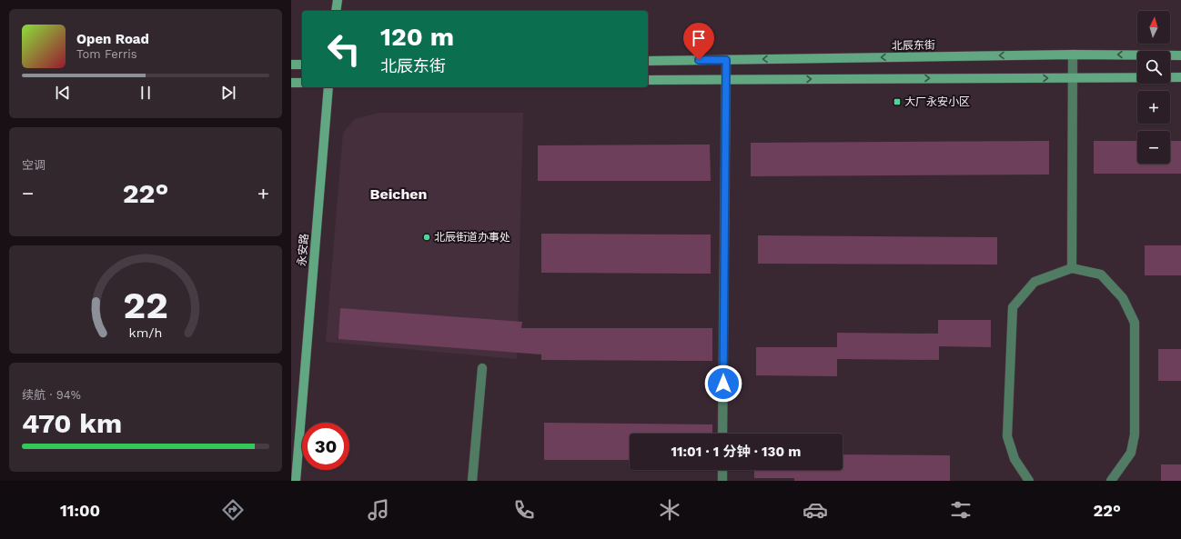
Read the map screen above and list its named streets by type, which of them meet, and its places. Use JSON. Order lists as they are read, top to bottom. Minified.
{"streets":{"main road":["北辰东街","永安路"]},"districts":["Beichen"],"places":{"transit":["大厂永安小区"],"other":["北辰街道办事处"]},"north":"top","page":{"map_buttons":["+","−"],"turn":["120 m","北辰东街"],"song":["Open Road","Tom Ferris"],"tile":["空调",["续航 · 94%","470 km"]],"heat":["−","22°","+"],"limit":"30","trip":"11:01 · 1 分钟 · 130 m","tabs":["11:00","22°"],"gauge":["22","km/h"]}}
